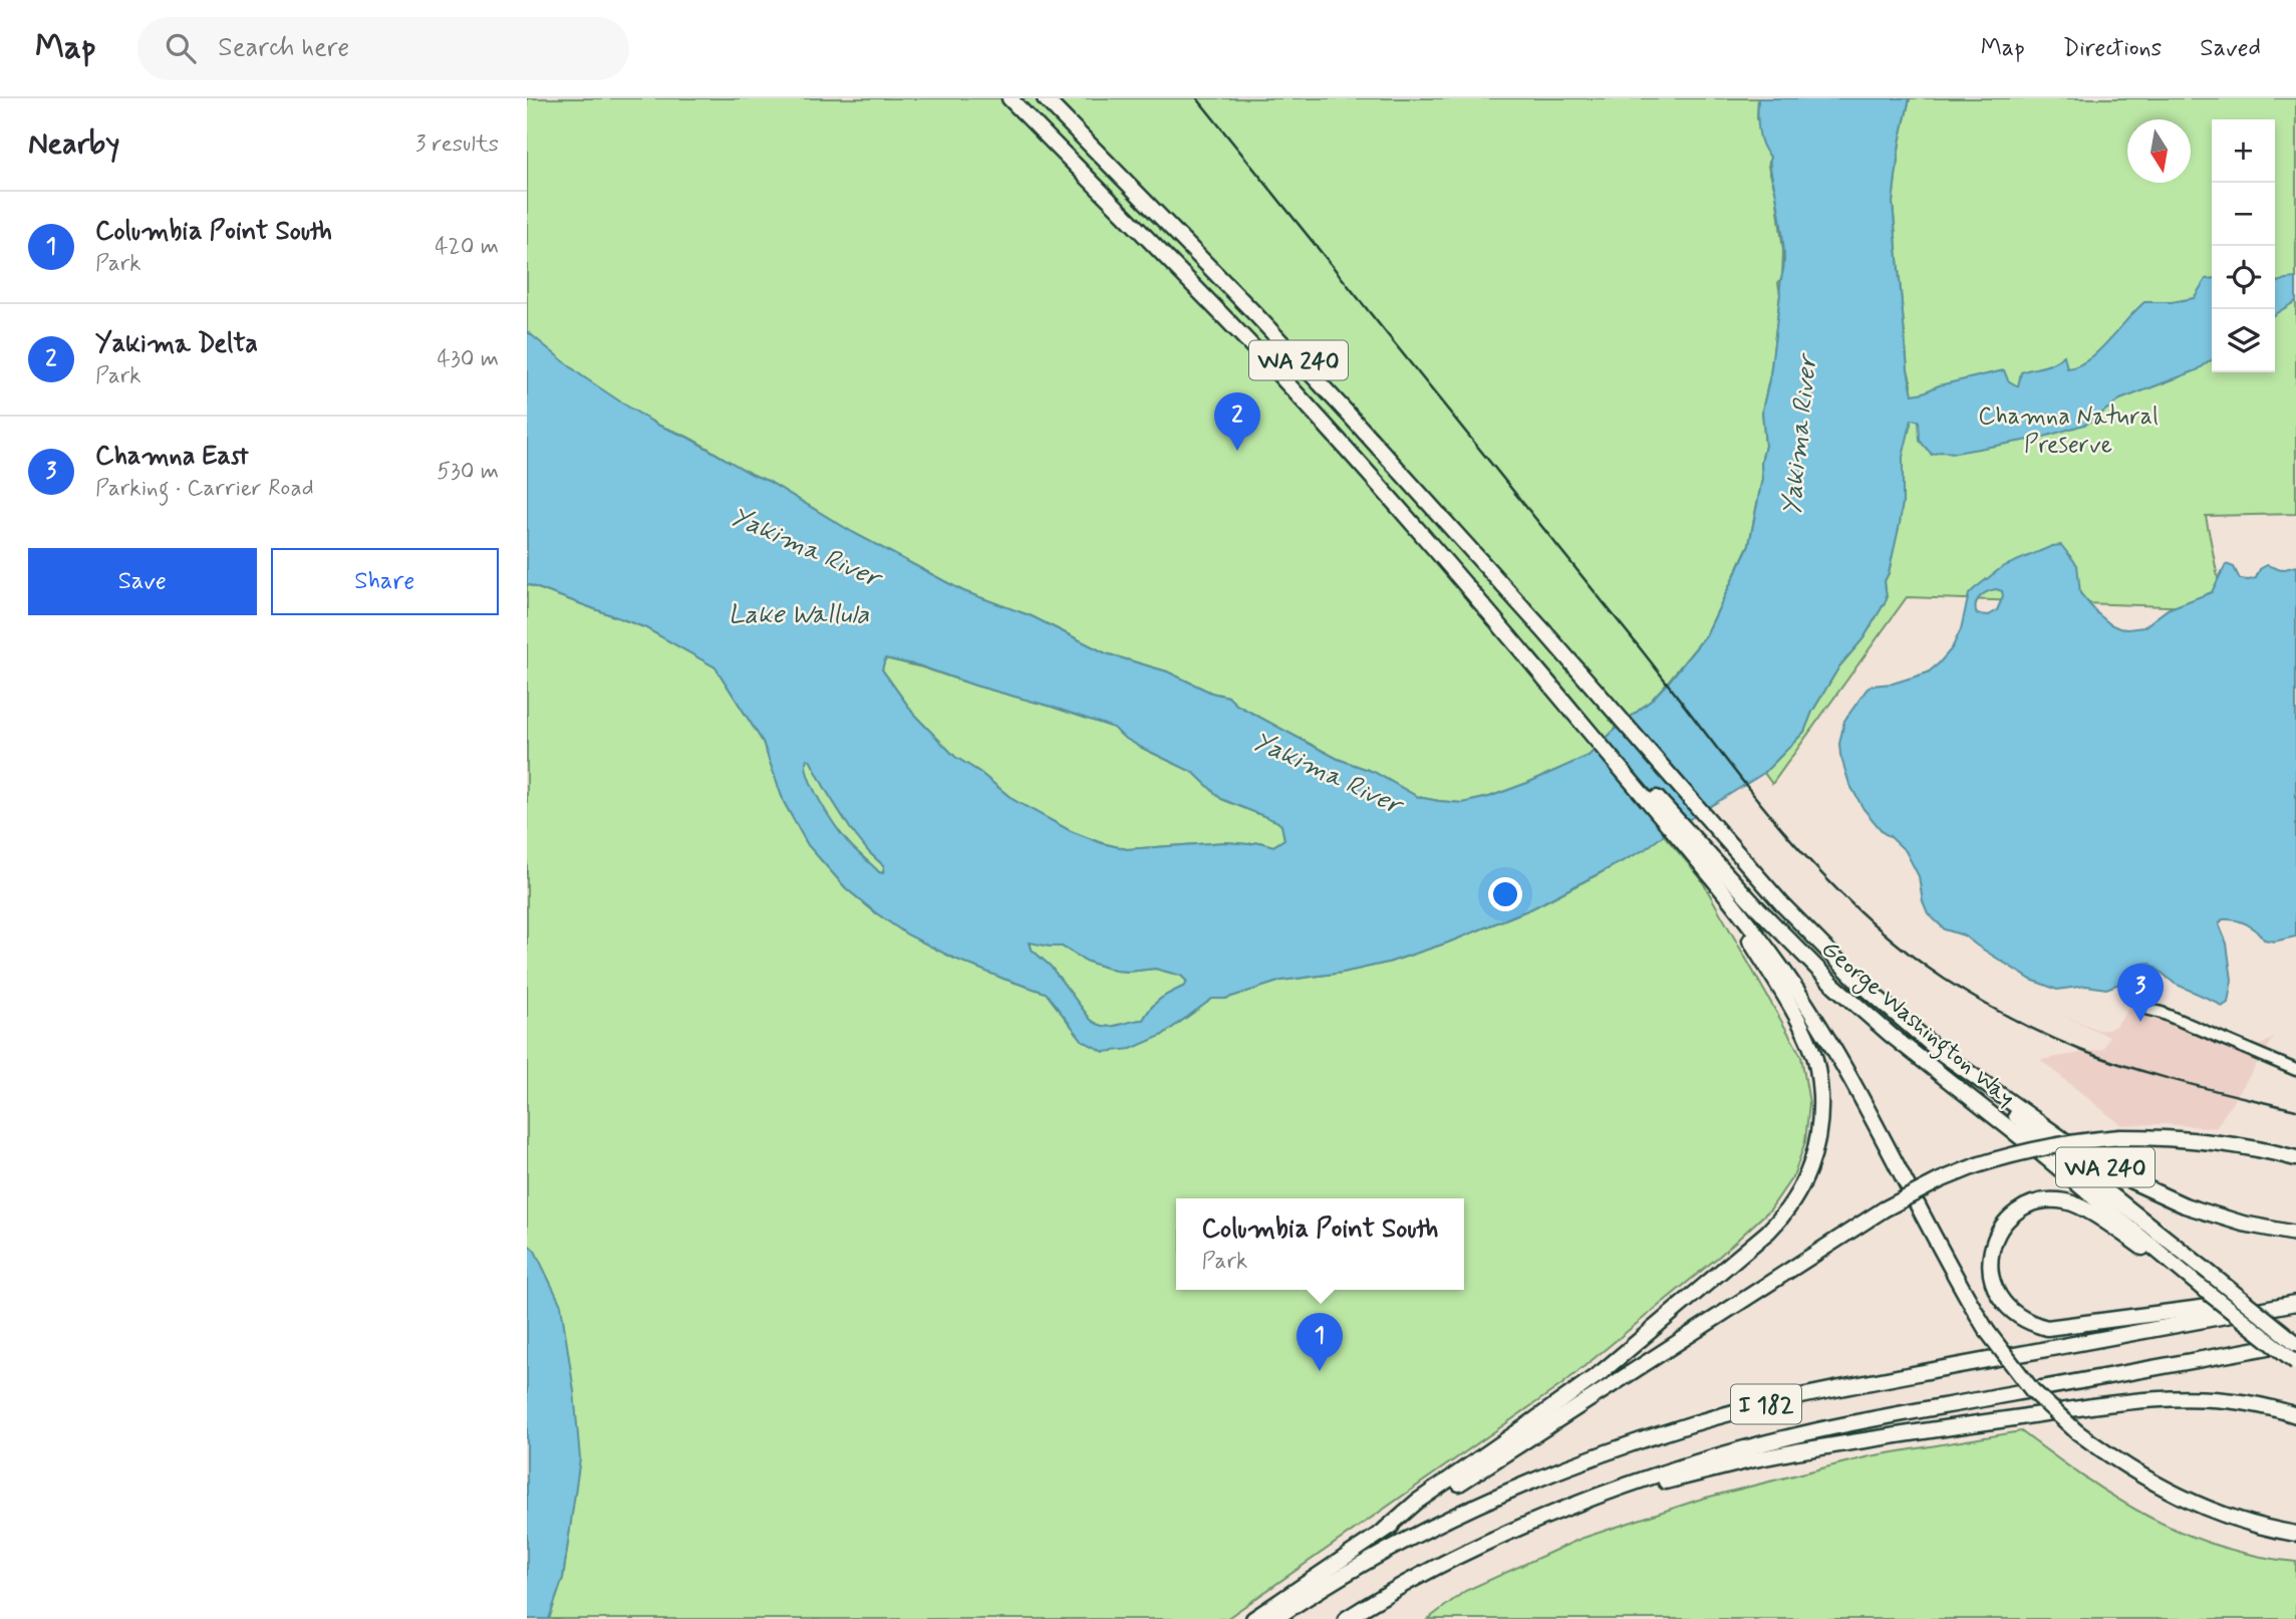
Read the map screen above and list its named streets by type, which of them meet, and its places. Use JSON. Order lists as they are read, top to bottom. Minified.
{"streets":{"highway":["WA 240","George Washington Way","I 182"]},"crossings":[["WA 240","George Washington Way"],["George Washington Way","I 182"]],"water":["Yakima River","Lake Wallula"],"parks":["Chamna Natural Preserve"],"north":"bottom","page":{"header":"Map","search":"Search here","nav":["Map","Directions","Saved"],"heading":["Nearby","3 results"],"map_buttons":["+","−"],"list":[{"mark":"1","name":"Columbia Point South","note":"Park","value":"420 m"},{"mark":"2","name":"Yakima Delta","note":"Park","value":"430 m"},{"mark":"3","name":"Chamna East","note":"Parking · Carrier Road","value":"530 m"}],"pins":["2","3","1"],"buttons":["Save","Share"],"popup":["Columbia Point South","Park"]}}
